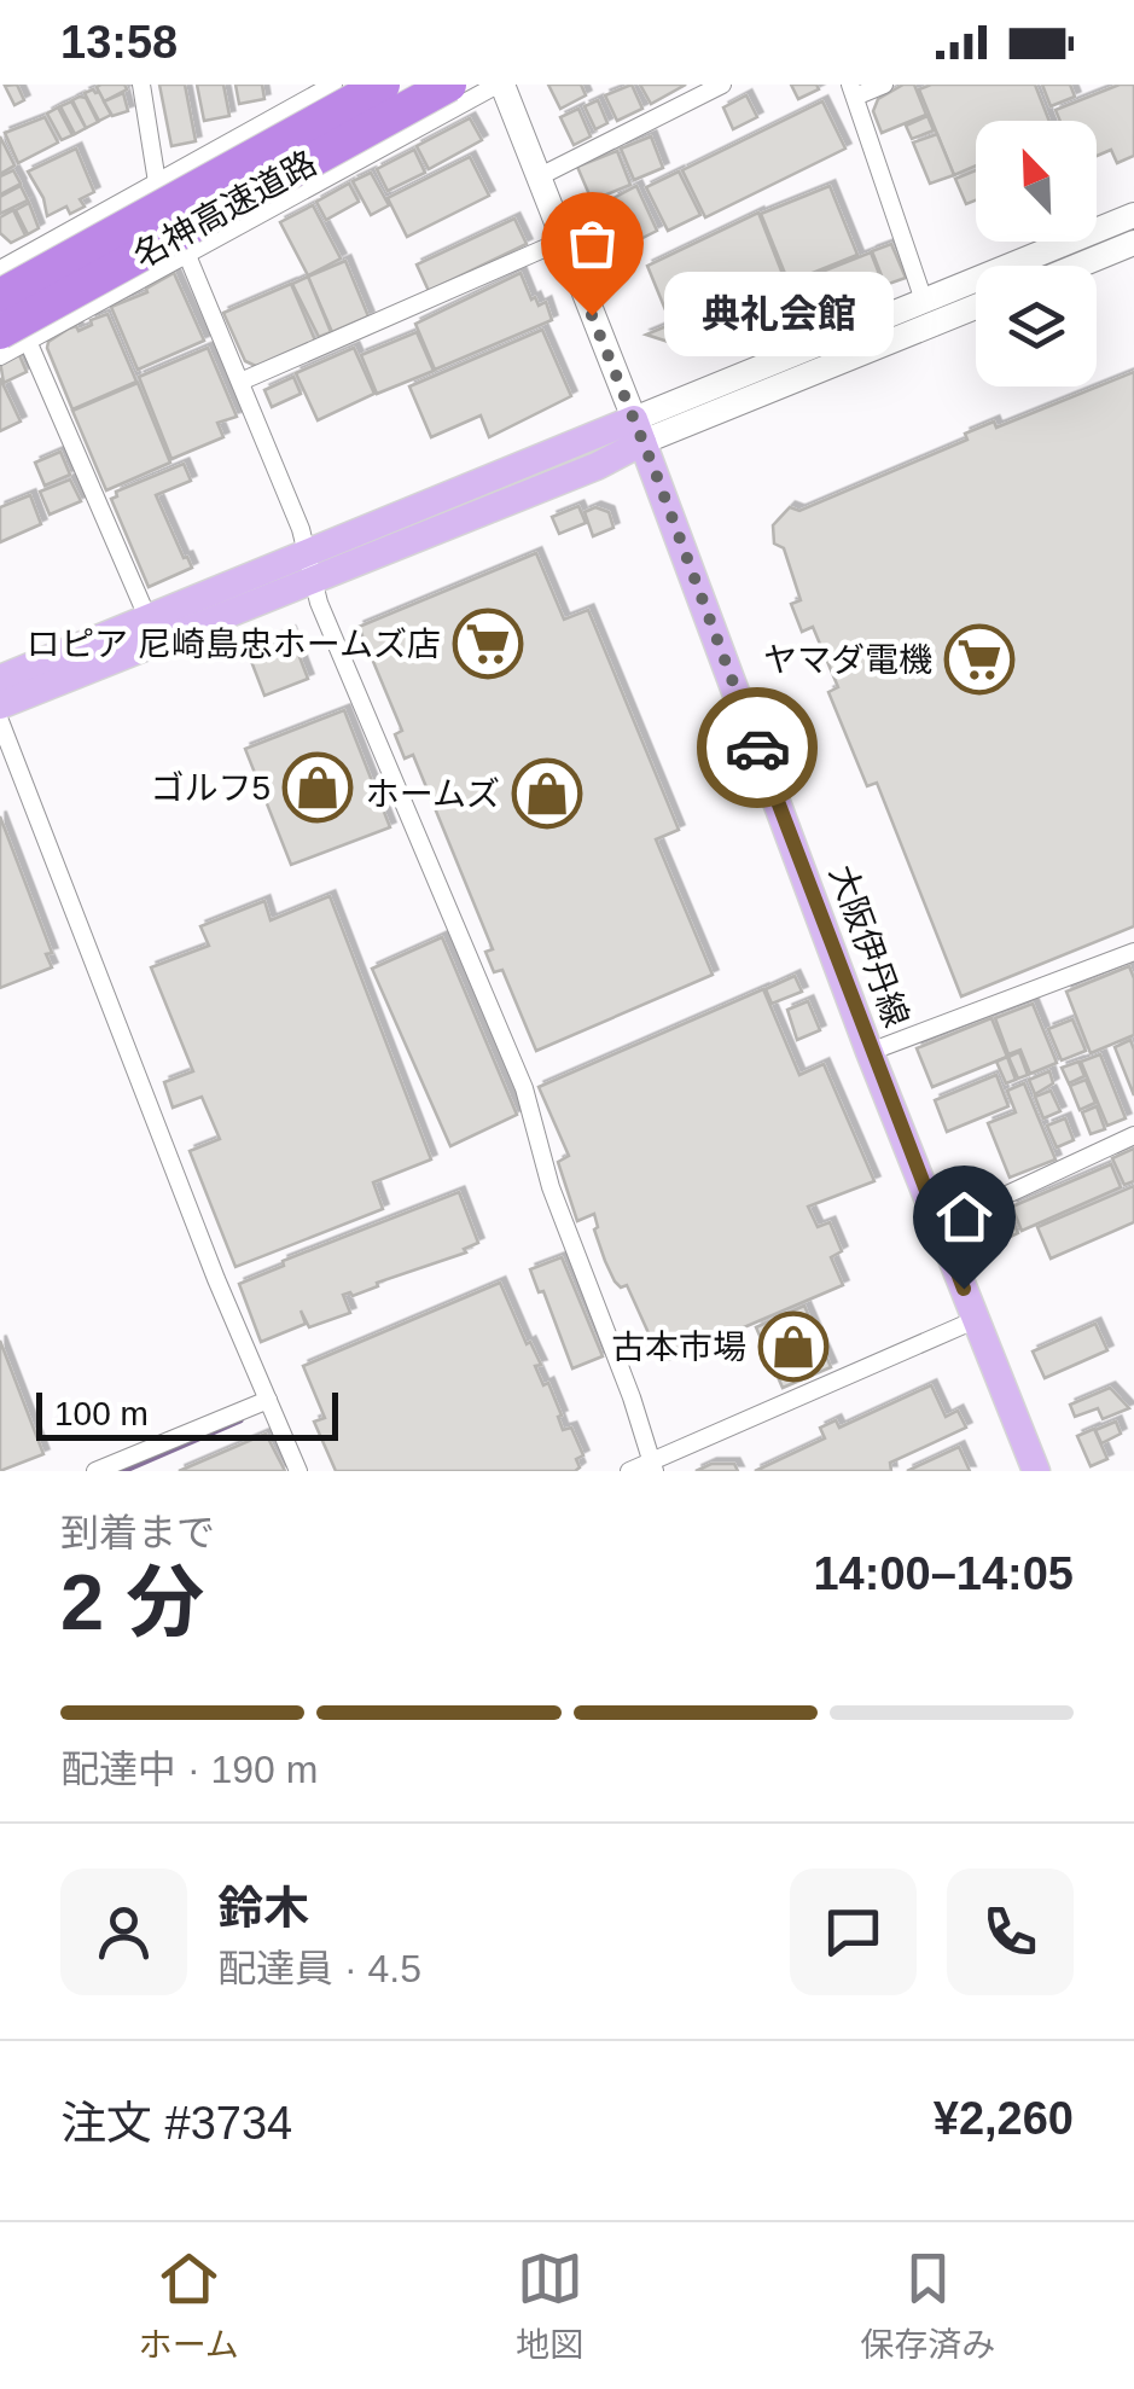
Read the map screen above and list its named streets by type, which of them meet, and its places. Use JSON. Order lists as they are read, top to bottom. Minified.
{"streets":{"highway":["名神高速道路"],"main road":["大阪伊丹線"]},"places":{"other":["典礼会館"],"supermarket":["ロピア 尼崎島忠ホームズ店","ヤマダ電機"],"shop":["ゴルフ5","ホームズ","古本市場"]},"scale_bar":"100 m","north":"top left","page":{"status":"13:58","bubble":"典礼会館","scale":"100 m","heading":["2 分","到着まで","14:00–14:05"],"panel":["鈴木","配達員 · 4.5","注文 #3734","¥2,260"],"bar":"配達中 · 190 m","tabs":["ホーム","地図","保存済み"]}}
